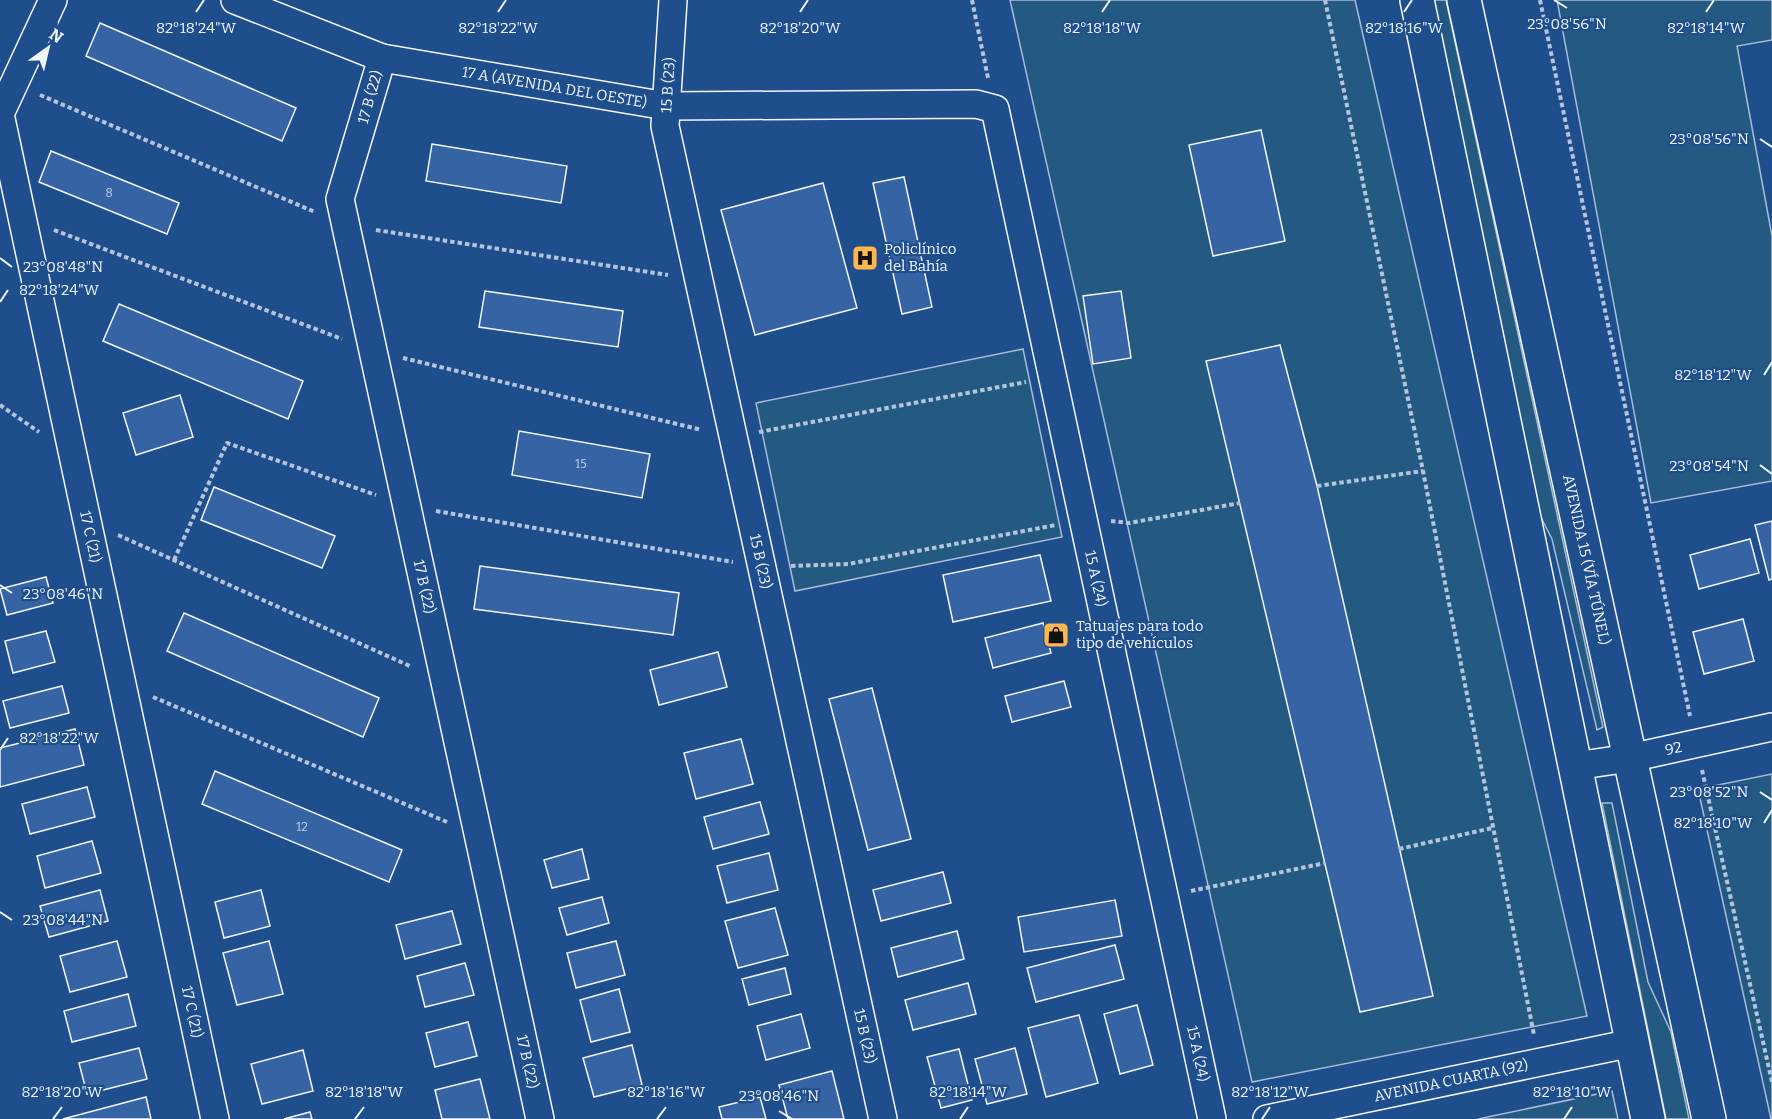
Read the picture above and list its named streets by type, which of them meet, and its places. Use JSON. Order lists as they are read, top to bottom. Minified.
{"streets":{"main road":["AVENIDA 15 (VÍA TÚNEL)"],"street":["15 B (23)","17 A (AVENIDA DEL OESTE)","17 B (22)","17 C (21)","15 A (24)","92","AVENIDA CUARTA (92)"]},"crossings":[["15 B (23)","17 A (AVENIDA DEL OESTE)"],["17 A (AVENIDA DEL OESTE)","17 B (22)"],["17 A (AVENIDA DEL OESTE)","15 A (24)"],["AVENIDA 15 (VÍA TÚNEL)","92"]],"places":{"hospital":["Policlínico del Bahía"],"shop":["Tatuajes para todo tipo de vehículos"]},"house_numbers":["8","15","12"],"north":"top right","coordinates":["23°08'56\"N","82°18'24\"W","82°18'22\"W","82°18'20\"W","82°18'18\"W","82°18'14\"W","82°18'16\"W","23°08'48\"N","82°18'12\"W","23°08'54\"N","23°08'46\"N","23°08'52\"N","82°18'10\"W","23°08'44\"N"]}
